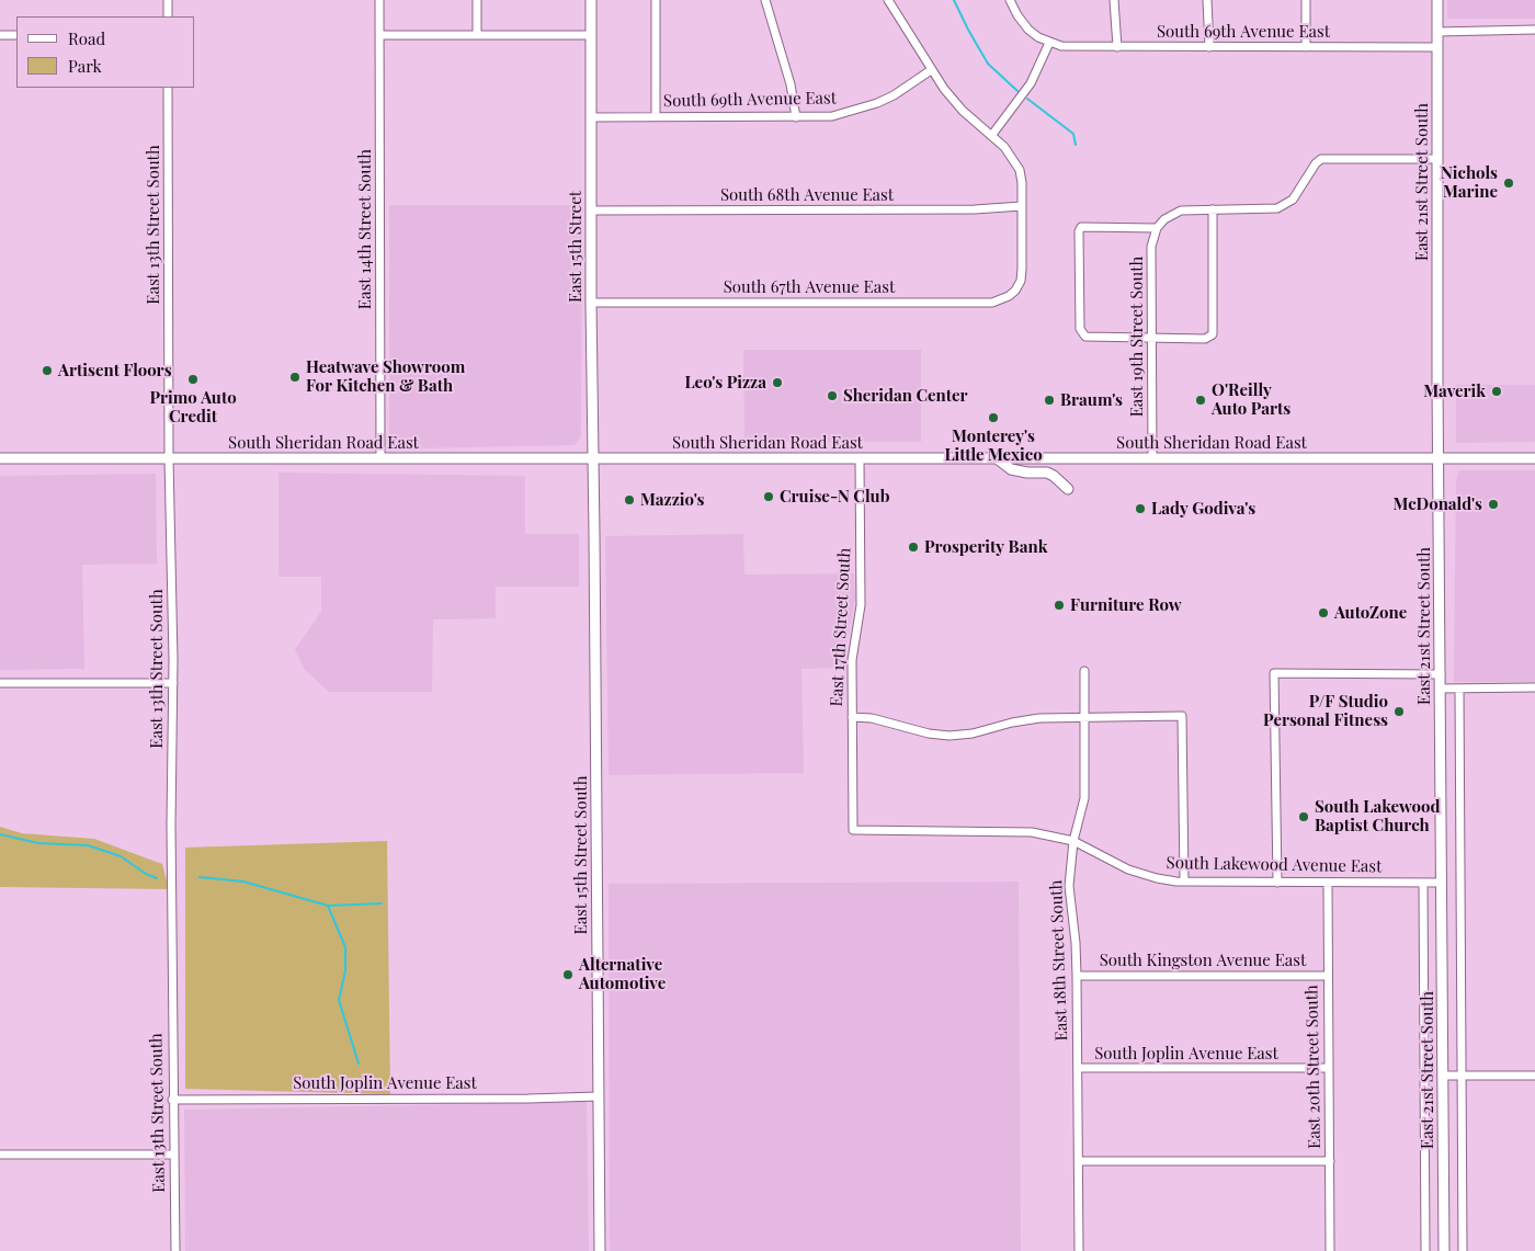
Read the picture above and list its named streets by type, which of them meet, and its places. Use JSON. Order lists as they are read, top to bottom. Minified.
{"streets":{"main road":["East 21st Street South","East 15th Street","South Sheridan Road East","East 15th Street South"],"street":["South 69th Avenue East","South 68th Avenue East","East 13th Street South","East 14th Street South","South 67th Avenue East","East 19th Street South","East 17th Street South","South Lakewood Avenue East","East 18th Street South","South Kingston Avenue East","South Joplin Avenue East","East 20th Street South"]},"crossings":[["South 69th Avenue East","East 21st Street South"],["South 69th Avenue East","East 15th Street"],["East 21st Street South","South Sheridan Road East"],["East 21st Street South","South Lakewood Avenue East"],["South 68th Avenue East","East 15th Street"],["South 68th Avenue East","South 67th Avenue East"],["East 13th Street South","South Sheridan Road East"],["East 13th Street South","South Joplin Avenue East"],["East 14th Street South","South Sheridan Road East"],["East 15th Street","South 67th Avenue East"],["East 15th Street","South Sheridan Road East"],["East 15th Street","East 15th Street South"],["East 19th Street South","South Sheridan Road East"],["South Sheridan Road East","East 17th Street South"],["South Sheridan Road East","East 15th Street South"],["East 17th Street South","South Lakewood Avenue East"],["East 15th Street South","South Joplin Avenue East"],["South Lakewood Avenue East","East 18th Street South"],["South Lakewood Avenue East","East 20th Street South"],["East 18th Street South","South Kingston Avenue East"],["East 18th Street South","South Joplin Avenue East"],["South Kingston Avenue East","East 20th Street South"],["South Joplin Avenue East","East 20th Street South"]],"places":["Nichols Marine","Artisent Floors","Heatwave Showroom For Kitchen & Bath","Primo Auto Credit","Leo's Pizza","Maverik","Sheridan Center","Braum's","O'Reilly Auto Parts","Monterey's Little Mexico","Cruise-N Club","Mazzio's","McDonald's","Lady Godiva's","Prosperity Bank","Furniture Row","AutoZone","P/F Studio Personal Fitness","South Lakewood Baptist Church","Alternative Automotive"],"legend":["Road","Park"]}
